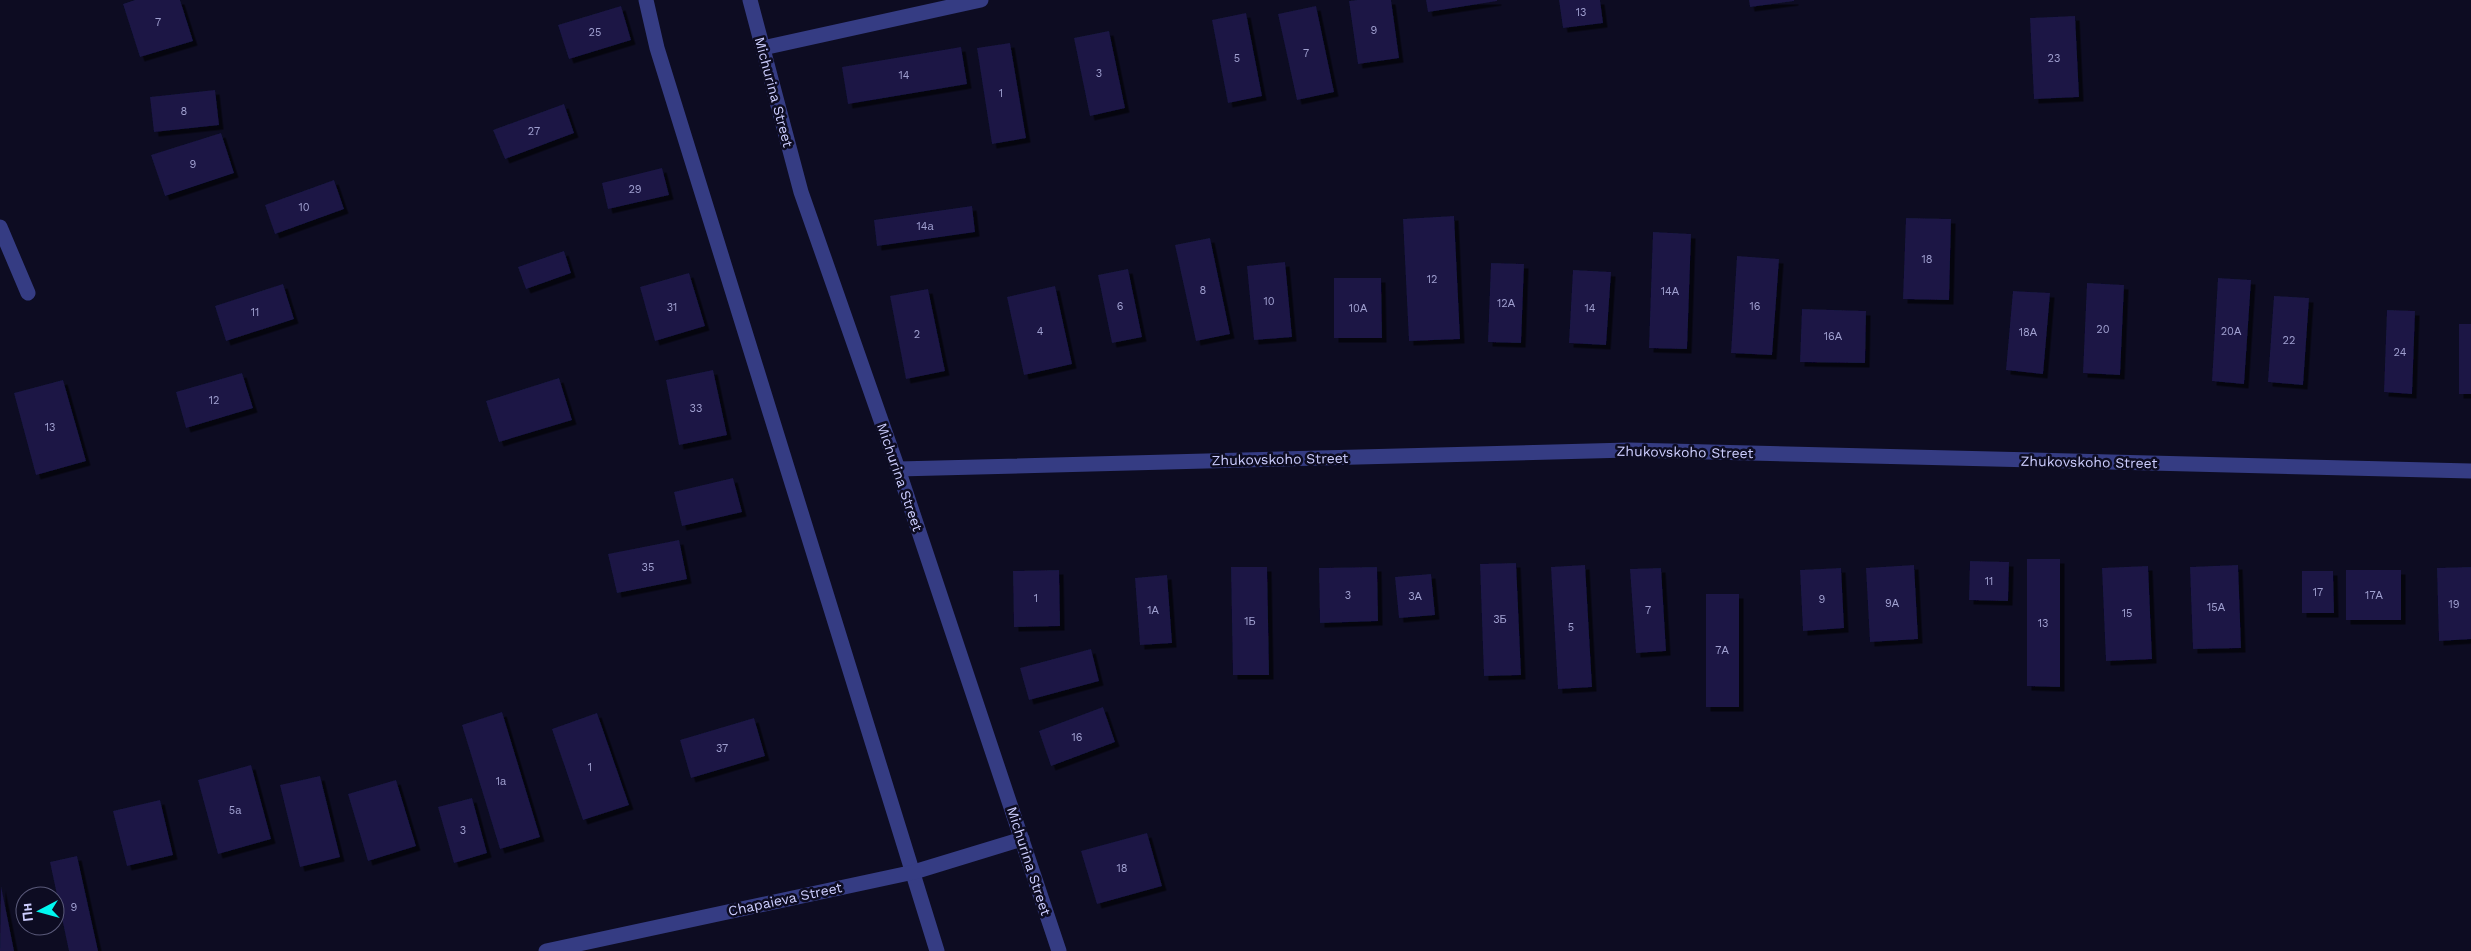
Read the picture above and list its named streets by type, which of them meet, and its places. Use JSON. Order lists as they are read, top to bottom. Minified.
{"streets":{"street":["Michurina Street","Zhukovskoho Street","Chapaieva Street"]},"crossings":[["Michurina Street","Zhukovskoho Street"],["Michurina Street","Chapaieva Street"]],"house_numbers":["13","7","9","25","7","5","23","3","14","1","8","27","9","29","10","14а","18","12","8","14А","10","12А","6","16","31","10А","14","11","20","4","20А","18А","2","16А","22","24","12","33","13","35","11","17","3","17А","3А","1","9","9А","19","15А","1А","7","15","3Б","1Б","13","5","7А","16","37","1","1а","5а","3","18","9"],"north":"left"}
